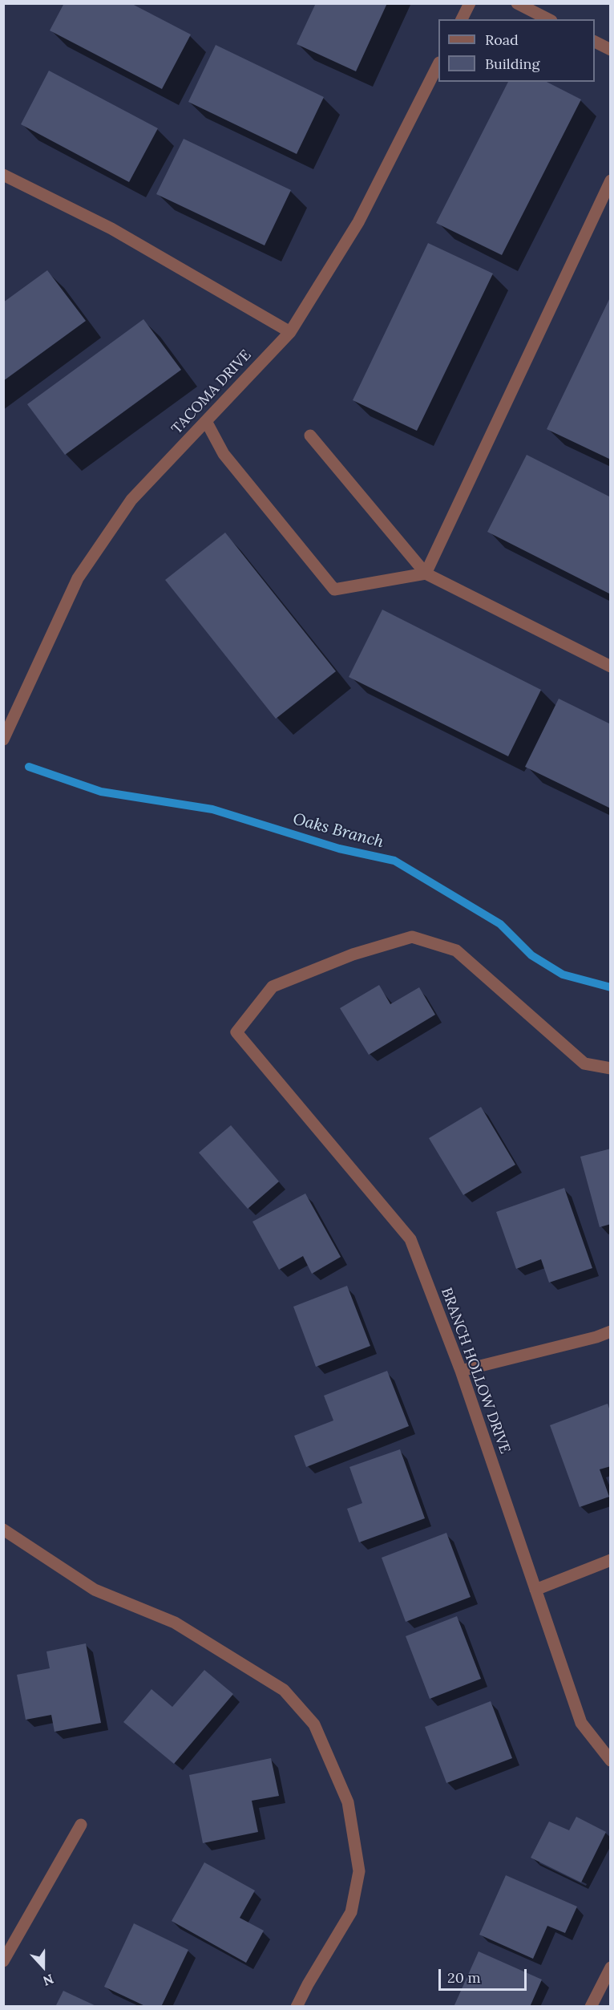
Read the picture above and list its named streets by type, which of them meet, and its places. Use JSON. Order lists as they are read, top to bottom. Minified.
{"streets":{"street":["TACOMA DRIVE","BRANCH HOLLOW DRIVE"]},"water":["Oaks Branch"],"legend":["Road","Building"],"scale_bar":"20 m","north":"bottom"}
